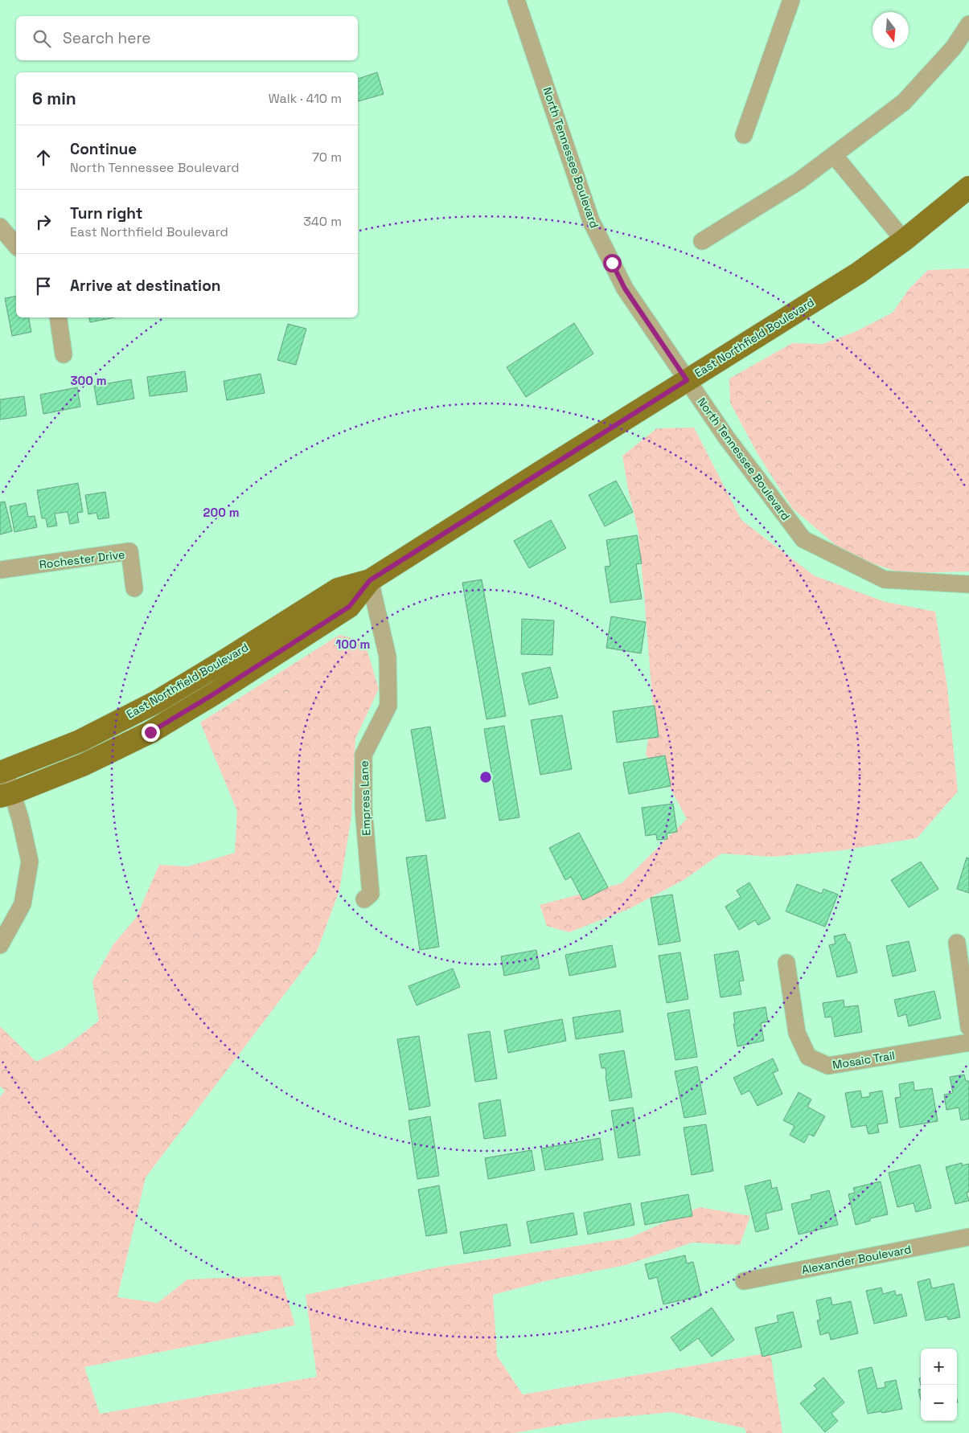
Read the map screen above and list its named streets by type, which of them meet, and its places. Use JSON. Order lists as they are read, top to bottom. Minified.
{"streets":{"main road":["East Northfield Boulevard"],"street":["North Tennessee Boulevard","Rochester Drive","Empress Lane","Mosaic Trail","Alexander Boulevard"]},"crossings":[["North Tennessee Boulevard","East Northfield Boulevard"],["East Northfield Boulevard","Empress Lane"]],"north":"bottom","page":{"search":"Search here","heading":["6 min","Walk · 410 m"],"list":[["Continue","North Tennessee Boulevard","70 m"],["Turn right","East Northfield Boulevard","340 m"],"Arrive at destination"],"map_buttons":["+","−"]},"rings":["300 m","200 m","100 m"]}
